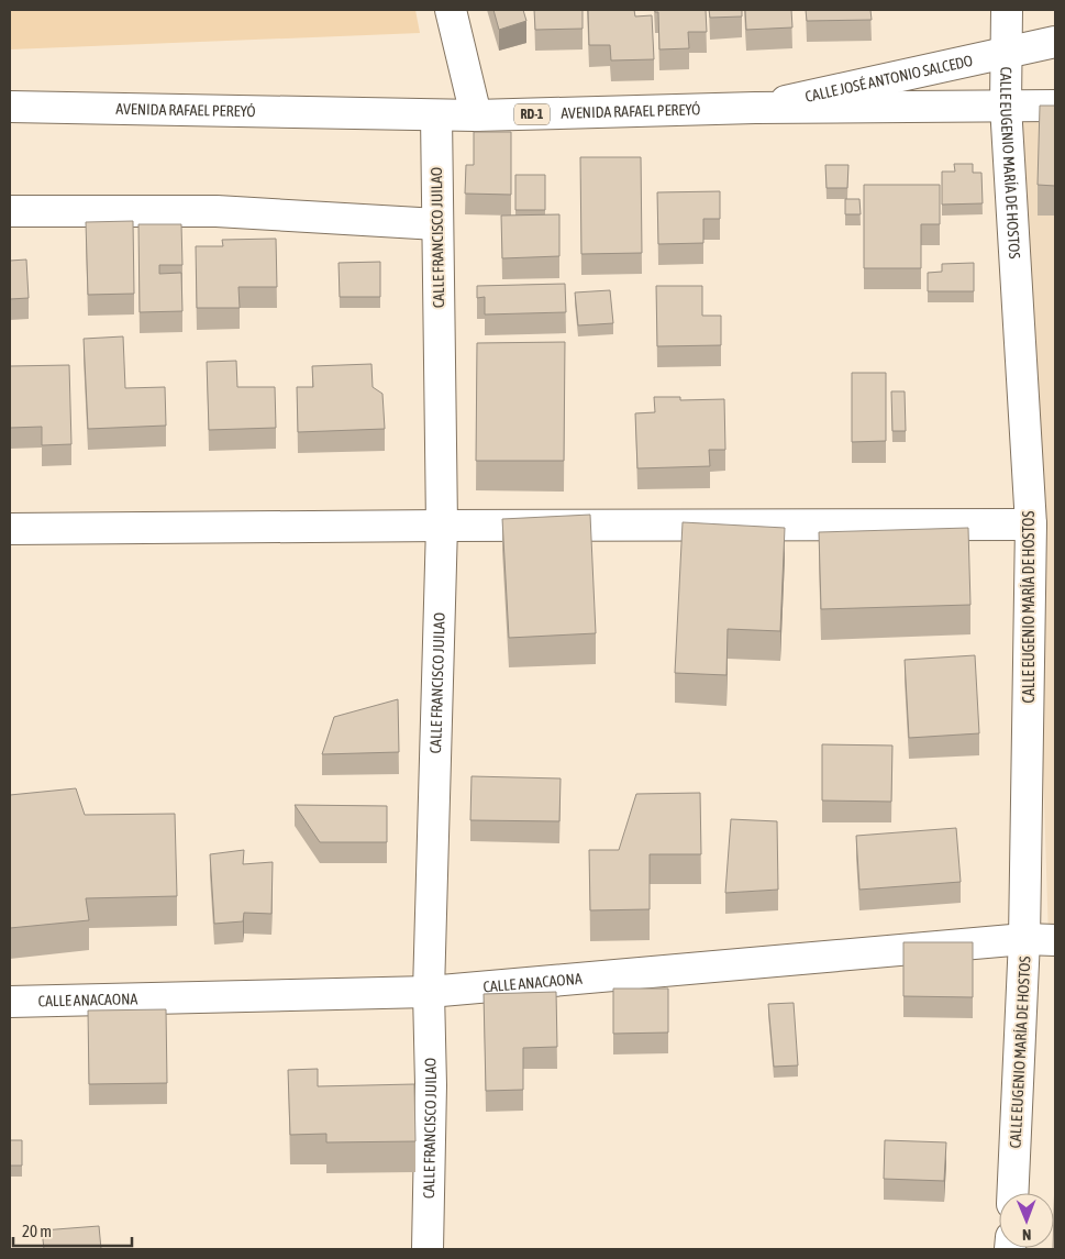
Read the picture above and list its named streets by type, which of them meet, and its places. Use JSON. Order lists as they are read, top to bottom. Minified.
{"streets":{"street":["CALLE JOSÉ ANTONIO SALCEDO","AVENIDA RAFAEL PEREYÓ","RD-1","CALLE EUGENIO MARÍA DE HOSTOS","CALLE FRANCISCO JUILAO","CALLE ANACAONA"]},"crossings":[["CALLE JOSÉ ANTONIO SALCEDO","AVENIDA RAFAEL PEREYÓ"],["CALLE JOSÉ ANTONIO SALCEDO","CALLE EUGENIO MARÍA DE HOSTOS"],["AVENIDA RAFAEL PEREYÓ","CALLE EUGENIO MARÍA DE HOSTOS"],["AVENIDA RAFAEL PEREYÓ","CALLE FRANCISCO JUILAO"],["CALLE EUGENIO MARÍA DE HOSTOS","CALLE ANACAONA"],["CALLE FRANCISCO JUILAO","CALLE ANACAONA"]],"scale_bar":"20 m","north":"bottom"}
